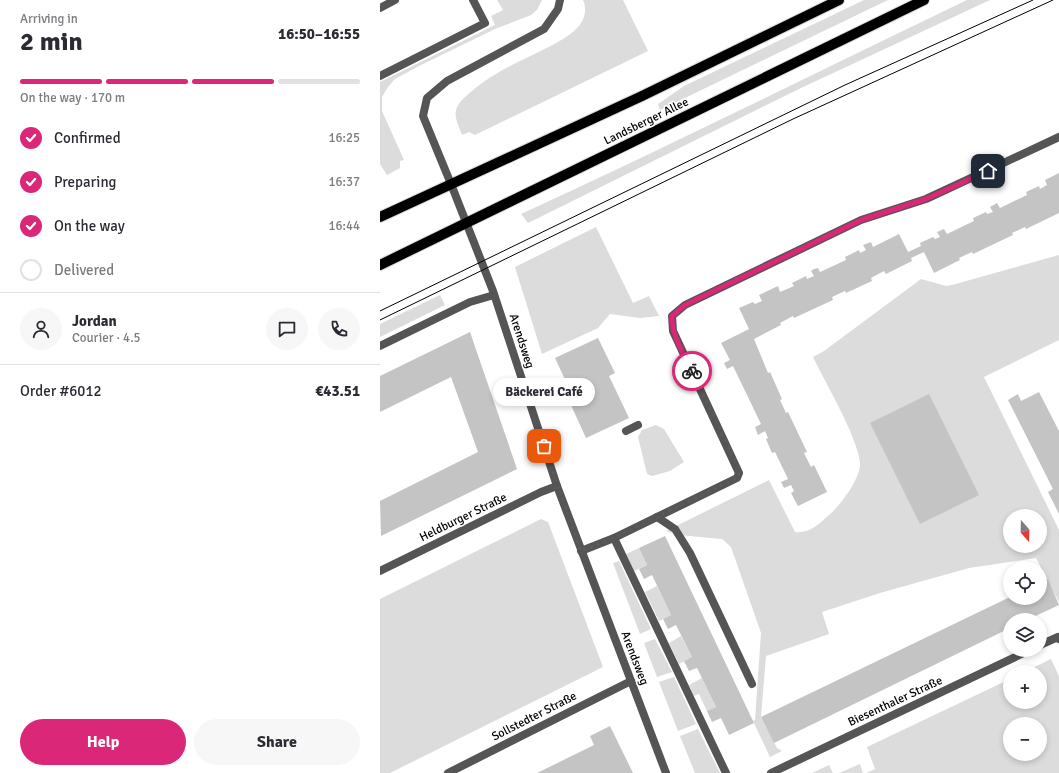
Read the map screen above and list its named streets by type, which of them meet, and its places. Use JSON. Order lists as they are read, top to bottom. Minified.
{"streets":{"main road":["Landsberger Allee"],"street":["Arendsweg","Heldburger Straße","Biesenthaler Straße","Sollstedter Straße"]},"crossings":[["Landsberger Allee","Arendsweg"],["Arendsweg","Heldburger Straße"],["Arendsweg","Sollstedter Straße"]],"places":["Bäckerei Café"],"north":"bottom","page":{"heading":["2 min","Arriving in","16:50–16:55"],"panel":["Jordan","Courier · 4.5","Order #6012","€43.51"],"bar":"On the way · 170 m","list":[["Confirmed","16:25"],["Preparing","16:37"],["On the way","16:44"],"Delivered"],"bubble":"Bäckerei Café","map_buttons":["+","−"],"buttons":["Help","Share"]}}
